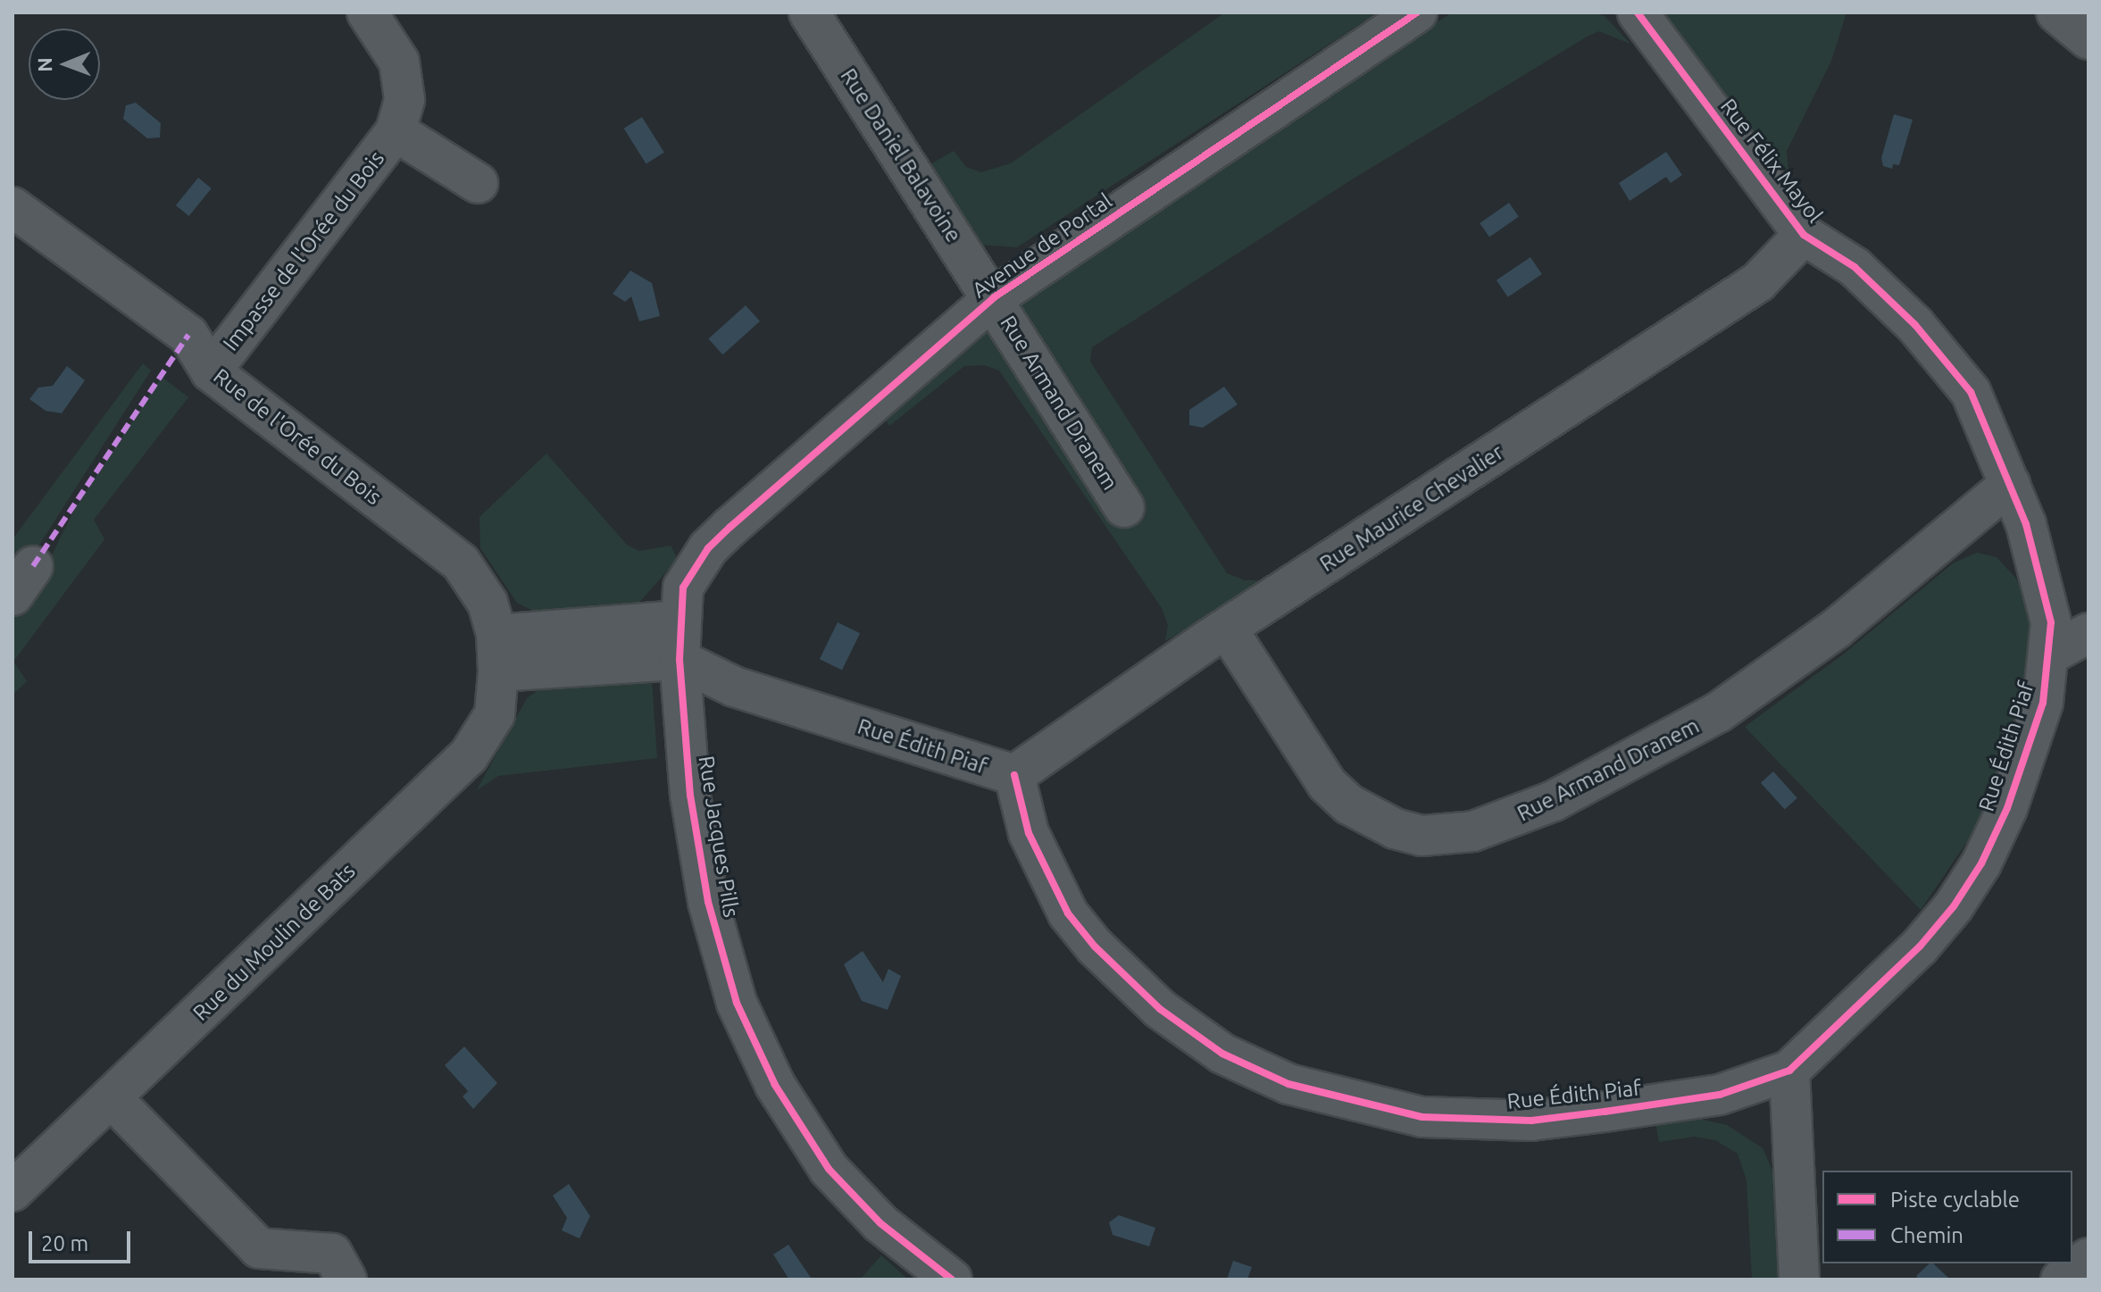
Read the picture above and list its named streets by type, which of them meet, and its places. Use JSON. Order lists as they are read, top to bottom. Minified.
{"streets":{"street":["Rue Daniel Balavoine","Rue Félix Mayol","Avenue de Portal","Impasse de l'Orée du Bois","Rue Armand Dranem","Rue de l'Orée du Bois","Rue Maurice Chevalier","Rue Édith Piaf","Rue Jacques Pills","Rue du Moulin de Bats"]},"crossings":[["Rue Daniel Balavoine","Avenue de Portal"],["Rue Daniel Balavoine","Rue Armand Dranem"],["Rue Félix Mayol","Rue Armand Dranem"],["Rue Félix Mayol","Rue Maurice Chevalier"],["Rue Félix Mayol","Rue Édith Piaf"],["Avenue de Portal","Rue Armand Dranem"],["Avenue de Portal","Rue Édith Piaf"],["Avenue de Portal","Rue Jacques Pills"],["Impasse de l'Orée du Bois","Rue de l'Orée du Bois"],["Rue Armand Dranem","Rue Maurice Chevalier"],["Rue de l'Orée du Bois","Rue du Moulin de Bats"],["Rue Maurice Chevalier","Rue Édith Piaf"],["Rue Édith Piaf","Rue Jacques Pills"]],"legend":["Piste cyclable","Chemin"],"scale_bar":"20 m","north":"left"}
